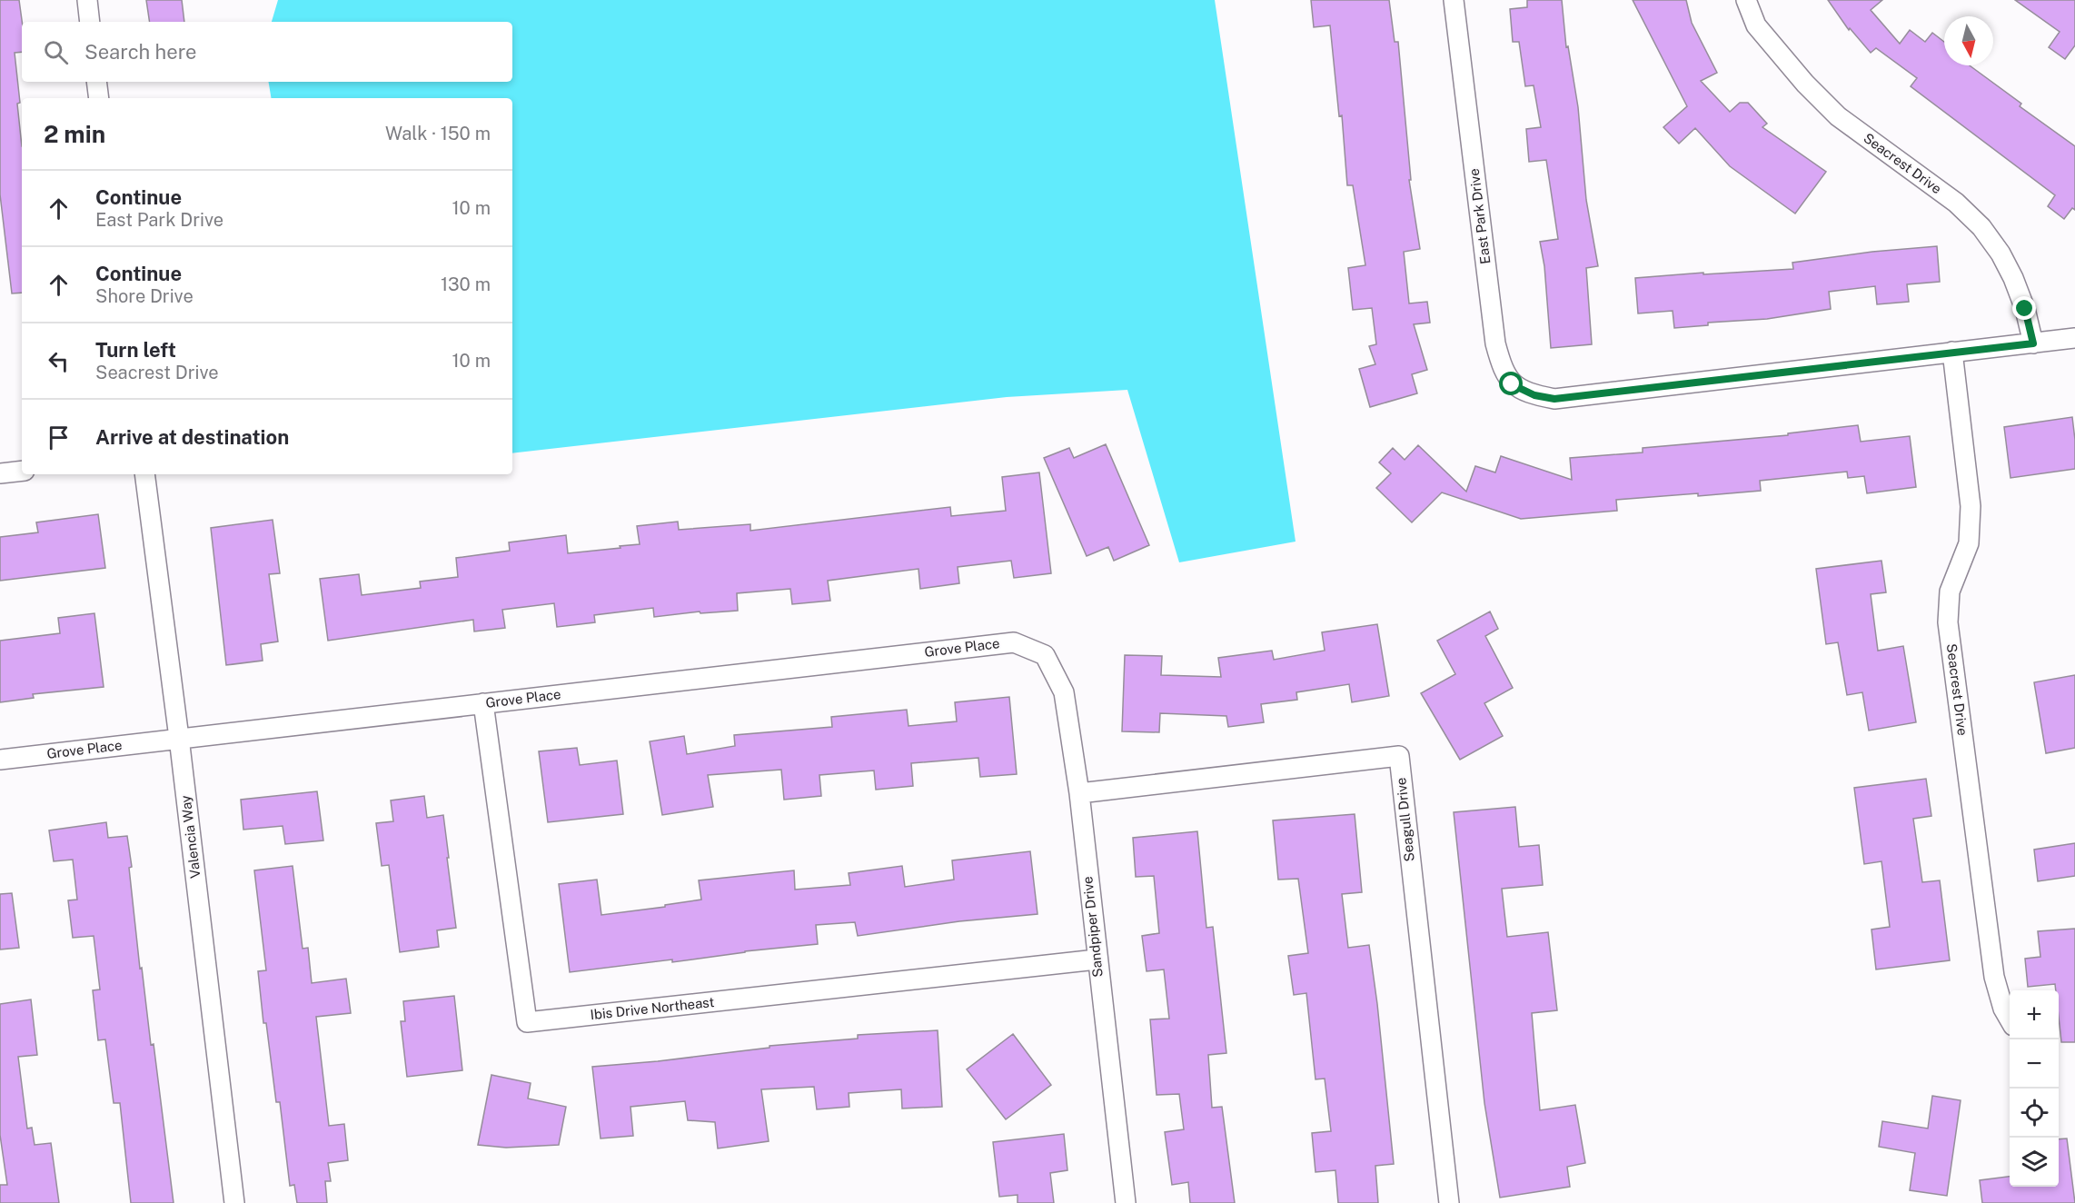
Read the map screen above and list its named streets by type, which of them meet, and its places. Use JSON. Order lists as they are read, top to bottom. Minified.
{"streets":{"street":["Seacrest Drive","East Park Drive","Grove Place","Seagull Drive","Valencia Way","Sandpiper Drive","Ibis Drive Northeast"]},"crossings":[["Seacrest Drive","East Park Drive"],["Grove Place","Valencia Way"],["Grove Place","Sandpiper Drive"],["Grove Place","Ibis Drive Northeast"],["Seagull Drive","Sandpiper Drive"],["Sandpiper Drive","Ibis Drive Northeast"]],"north":"bottom","page":{"search":"Search here","heading":["2 min","Walk · 150 m"],"list":[["Continue","East Park Drive","10 m"],["Continue","Shore Drive","130 m"],["Turn left","Seacrest Drive","10 m"],"Arrive at destination"],"map_buttons":["+","−"]}}
